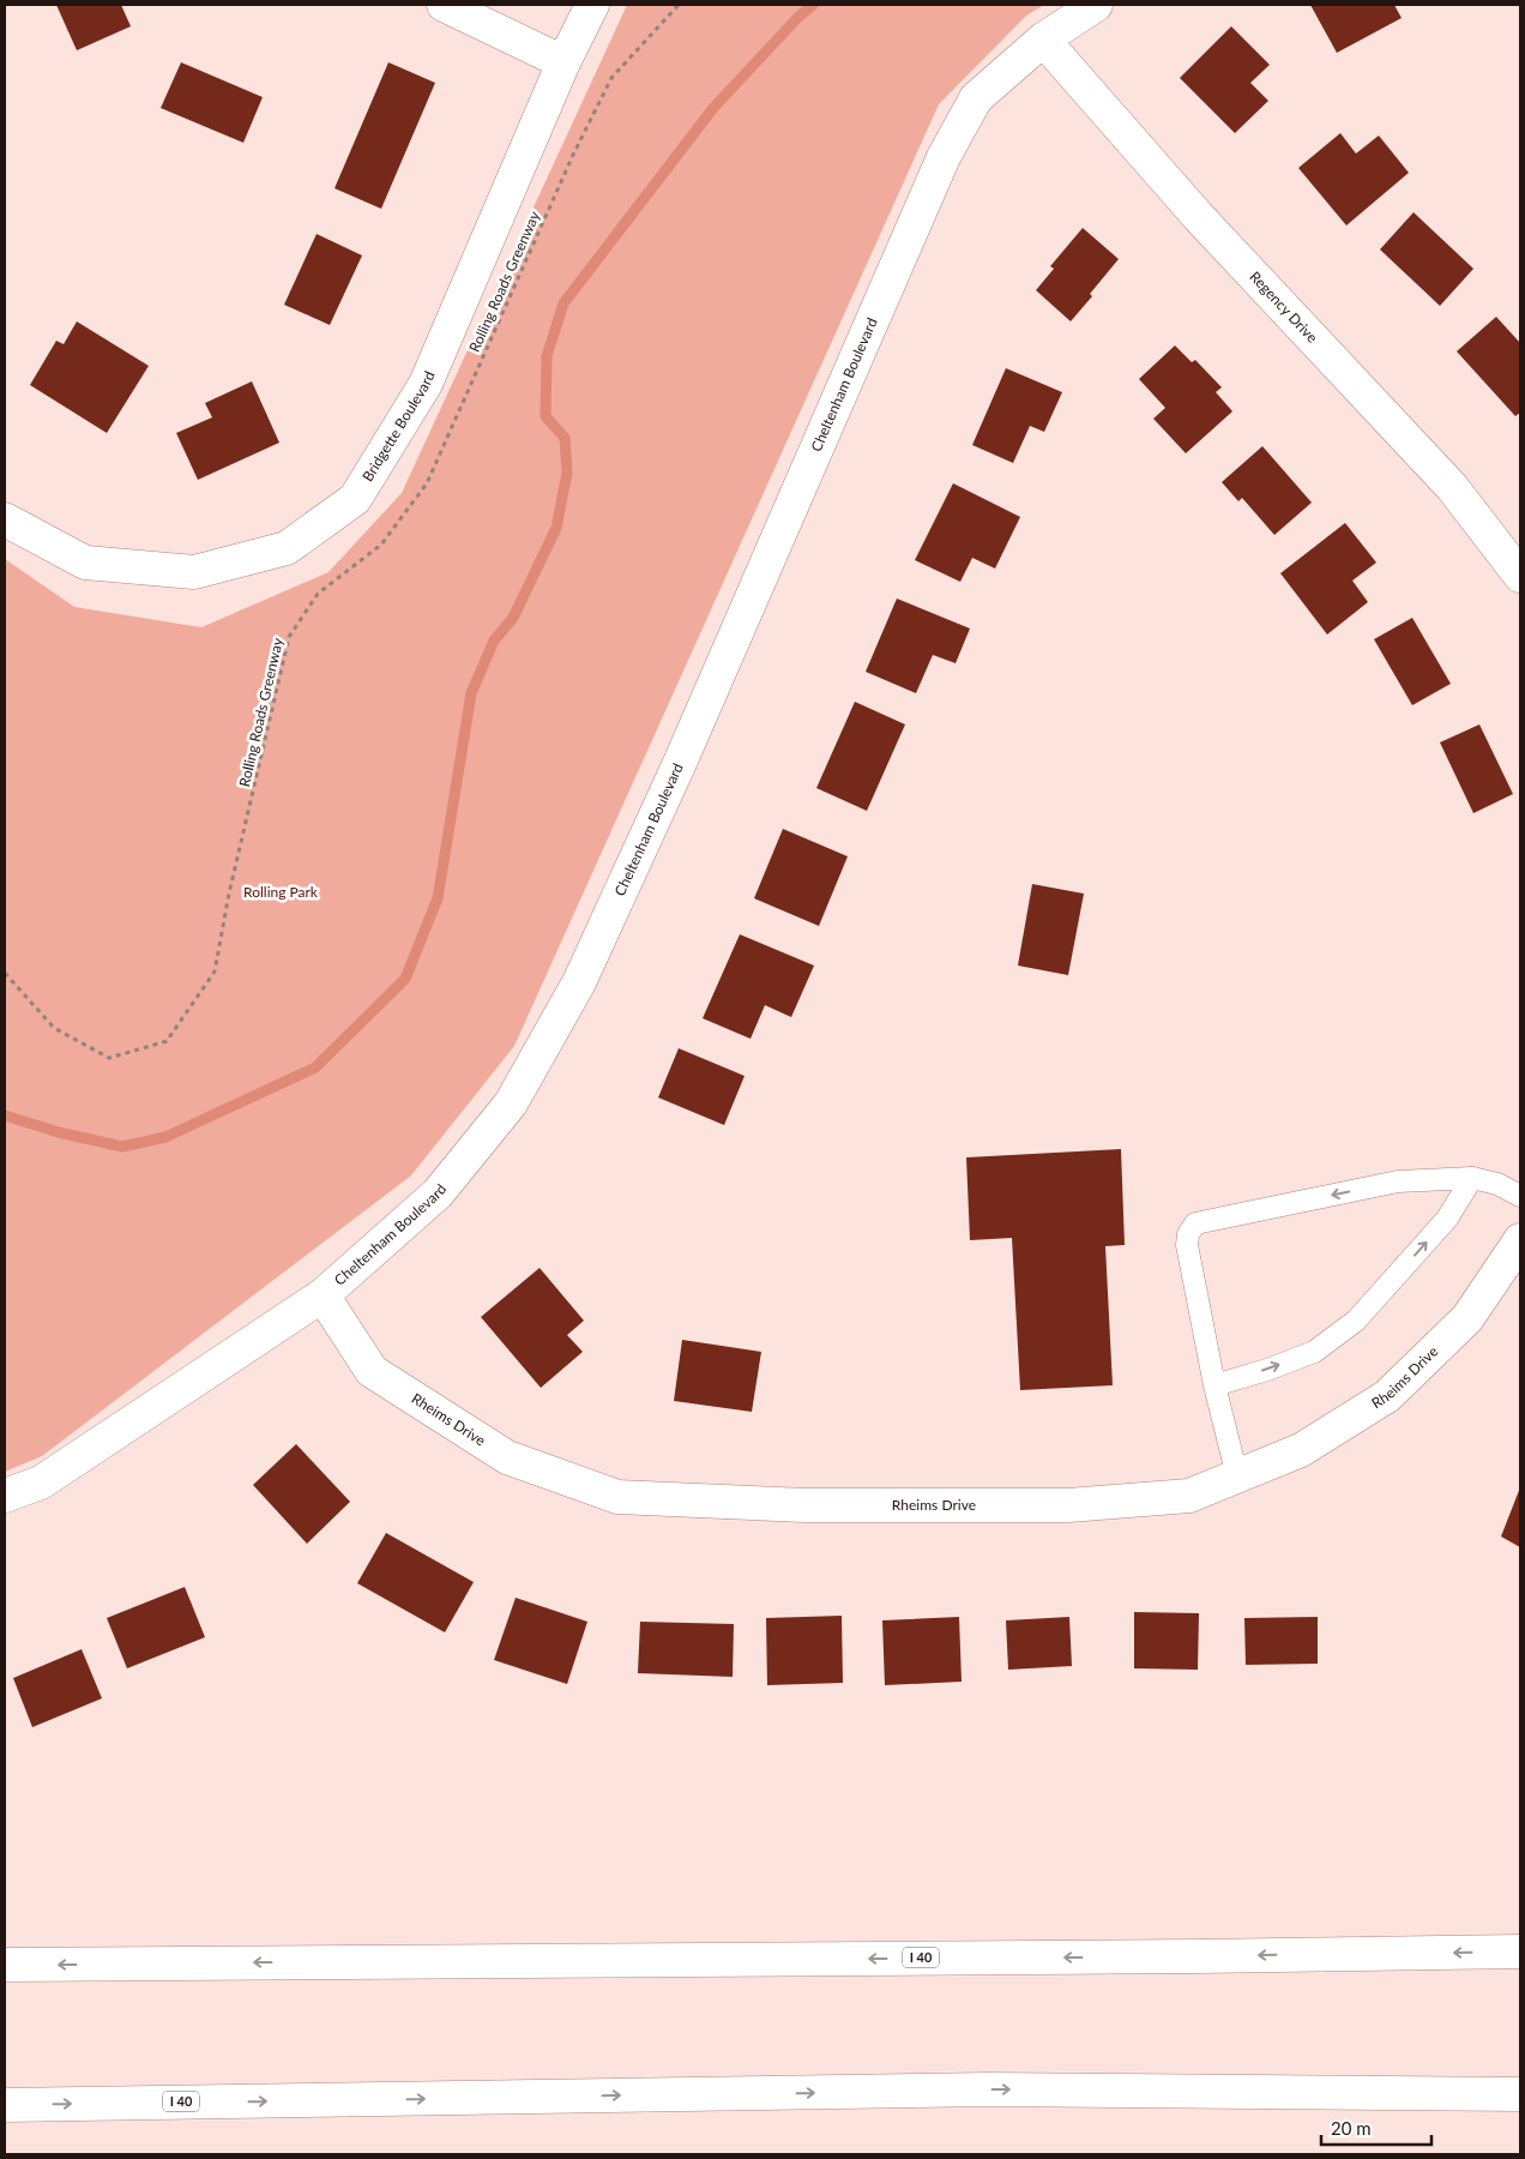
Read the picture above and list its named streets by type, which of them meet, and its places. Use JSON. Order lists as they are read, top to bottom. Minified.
{"streets":{"main road":["Regency Drive","Cheltenham Boulevard","Bridgette Boulevard","Rheims Drive","I 40"],"path":["Rolling Roads Greenway"]},"crossings":[["Regency Drive","Cheltenham Boulevard"],["Cheltenham Boulevard","Rheims Drive"]],"parks":["Rolling Park"],"scale_bar":"20 m"}
